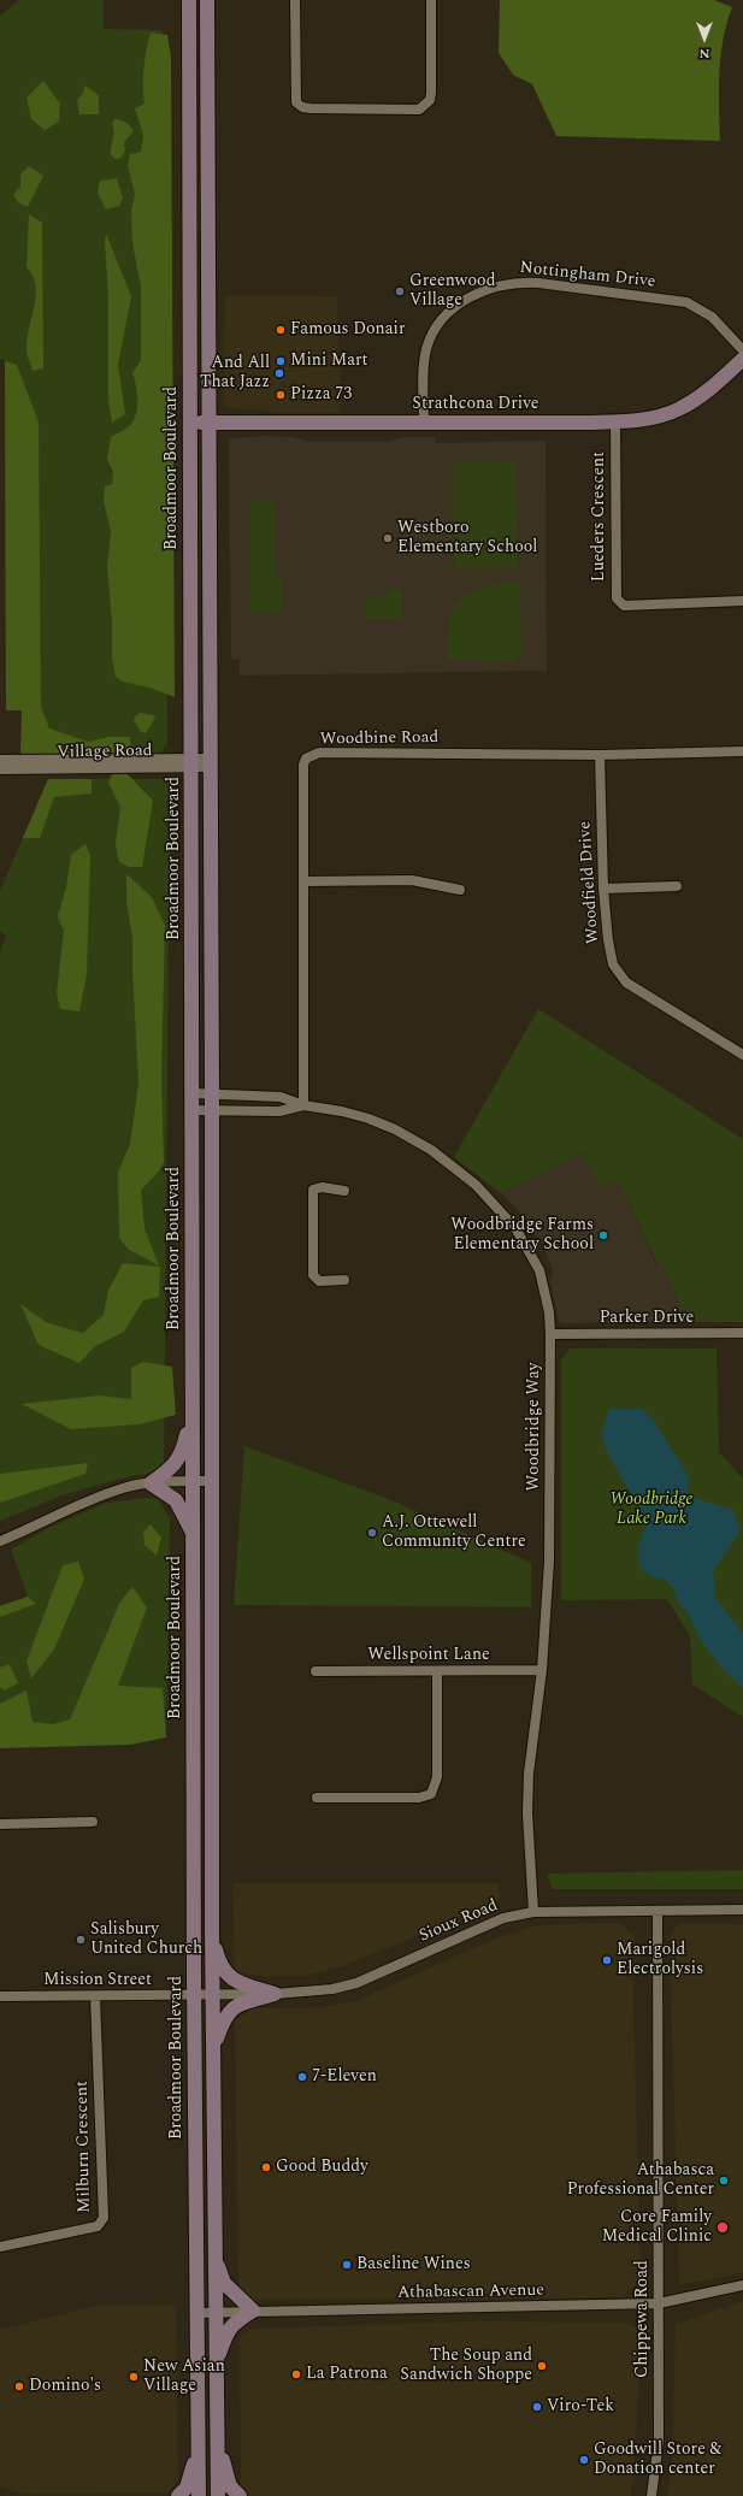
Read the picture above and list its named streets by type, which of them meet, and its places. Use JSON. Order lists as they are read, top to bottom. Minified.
{"streets":{"main road":["Strathcona Drive","Broadmoor Boulevard"],"street":["Nottingham Drive","Lueders Crescent","Woodbine Road","Village Road","Woodfield Drive","Parker Drive","Woodbridge Way","Wellspoint Lane","Sioux Road","Mission Street","Milburn Crescent","Athabascan Avenue","Chippewa Road"]},"crossings":[["Nottingham Drive","Strathcona Drive"],["Strathcona Drive","Broadmoor Boulevard"],["Strathcona Drive","Lueders Crescent"],["Broadmoor Boulevard","Village Road"],["Broadmoor Boulevard","Woodbridge Way"],["Broadmoor Boulevard","Sioux Road"],["Broadmoor Boulevard","Mission Street"],["Broadmoor Boulevard","Athabascan Avenue"],["Woodbine Road","Woodfield Drive"],["Woodbine Road","Woodbridge Way"],["Parker Drive","Woodbridge Way"],["Woodbridge Way","Wellspoint Lane"],["Woodbridge Way","Sioux Road"],["Sioux Road","Mission Street"],["Sioux Road","Chippewa Road"],["Mission Street","Milburn Crescent"],["Athabascan Avenue","Chippewa Road"]],"parks":["Woodbridge Lake Park"],"places":["Greenwood Village","Famous Donair","Mini Mart","And All That Jazz","Pizza 73","Westboro Elementary School","Woodbridge Farms Elementary School","A.J. Ottewell Community Centre","Salisbury United Church","Marigold Electrolysis","7-Eleven","Good Buddy","Athabasca Professional Center","Core Family Medical Clinic","Baseline Wines","The Soup and Sandwich Shoppe","La Patrona","New Asian Village","Domino's","Viro-Tek","Goodwill Store & Donation center"],"north":"bottom"}
